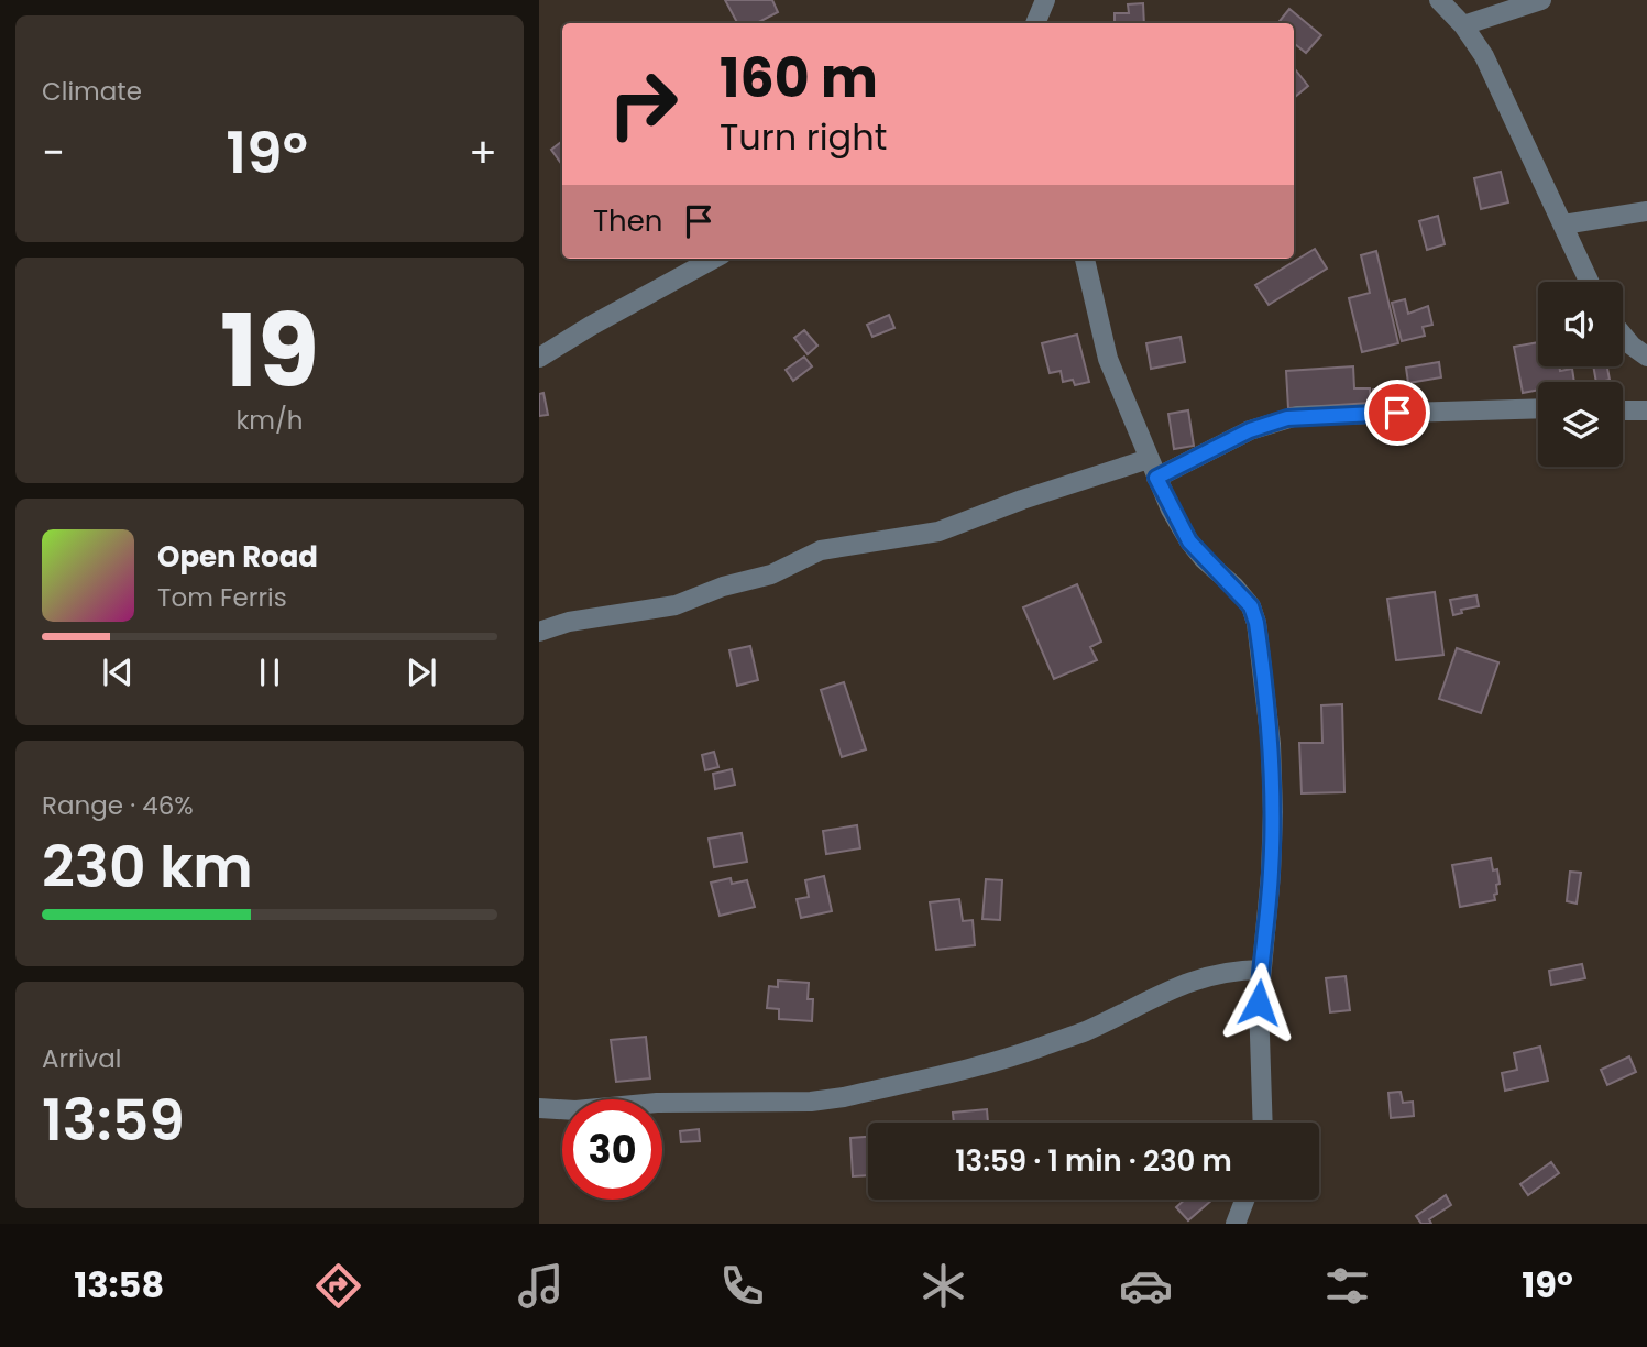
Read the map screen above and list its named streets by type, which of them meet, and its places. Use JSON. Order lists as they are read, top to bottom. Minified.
{"page":{"tile":["Climate",["19","km/h"],["Range · 46%","230 km"],["Arrival","13:59"]],"turn":["160 m","Turn right"],"heat":["−","19°","+"],"then":"Then","song":["Open Road","Tom Ferris"],"limit":"30","trip":"13:59 · 1 min · 230 m","tabs":["13:58","19°"]}}
